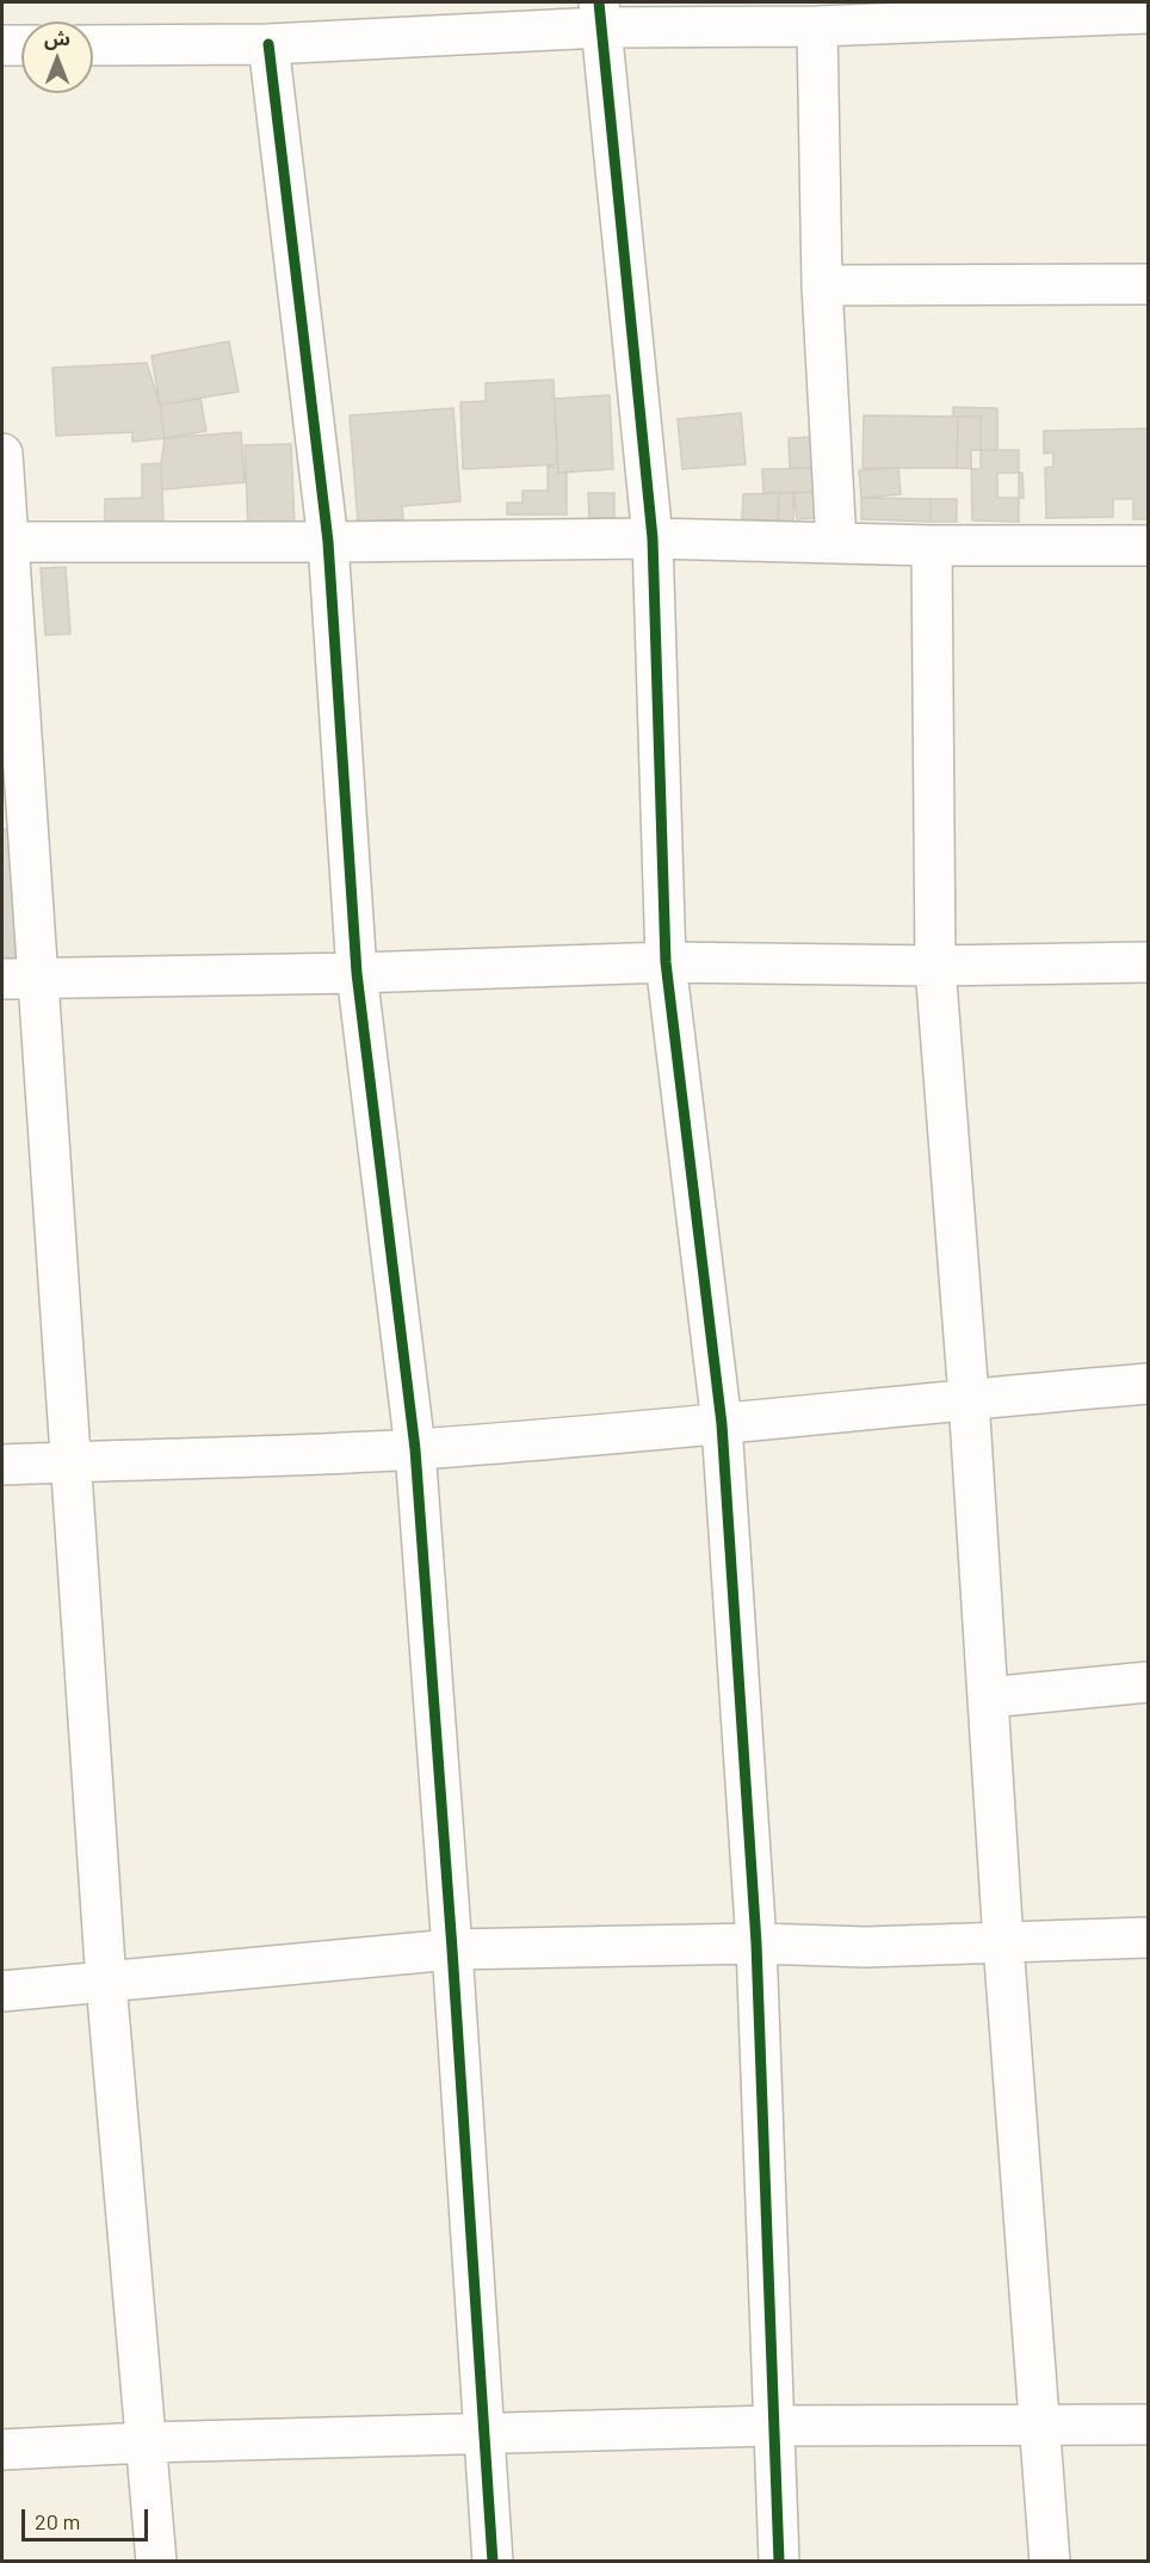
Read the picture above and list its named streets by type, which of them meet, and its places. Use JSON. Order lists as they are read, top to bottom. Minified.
{"scale_bar":"20 m","north":"top"}
